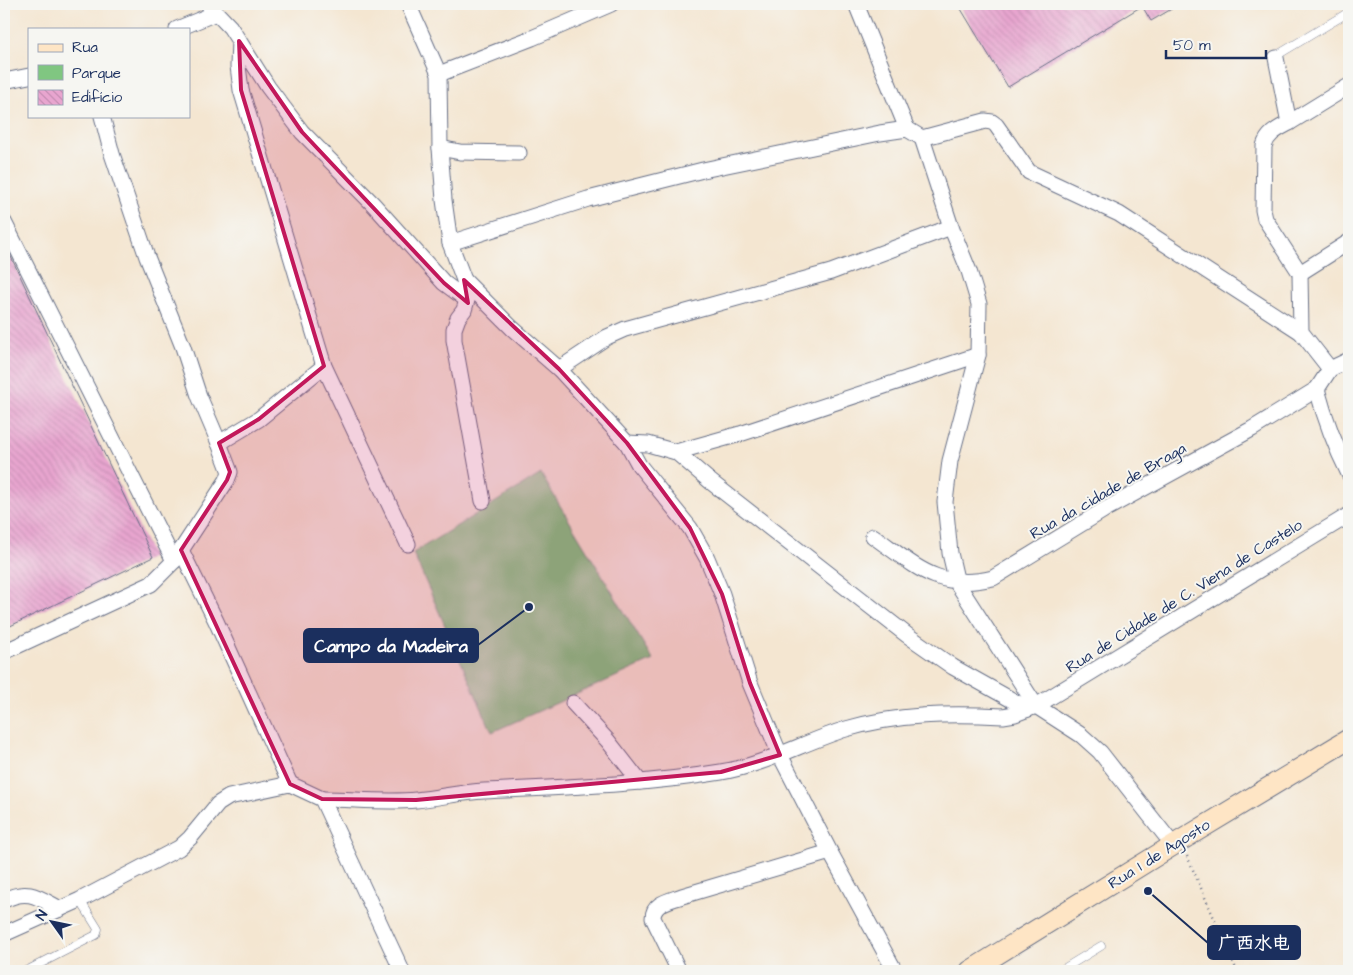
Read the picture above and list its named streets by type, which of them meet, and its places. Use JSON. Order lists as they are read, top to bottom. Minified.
{"streets":{"main road":["Rua 1 de Agosto"],"street":["Rua da cidade de Braga","Rua de Cidade de C. Viena de Castelo"]},"places":["Campo da Madeira","广西水电"],"legend":["Rua","Parque","Edifício"],"scale_bar":"50 m","north":"top left"}
